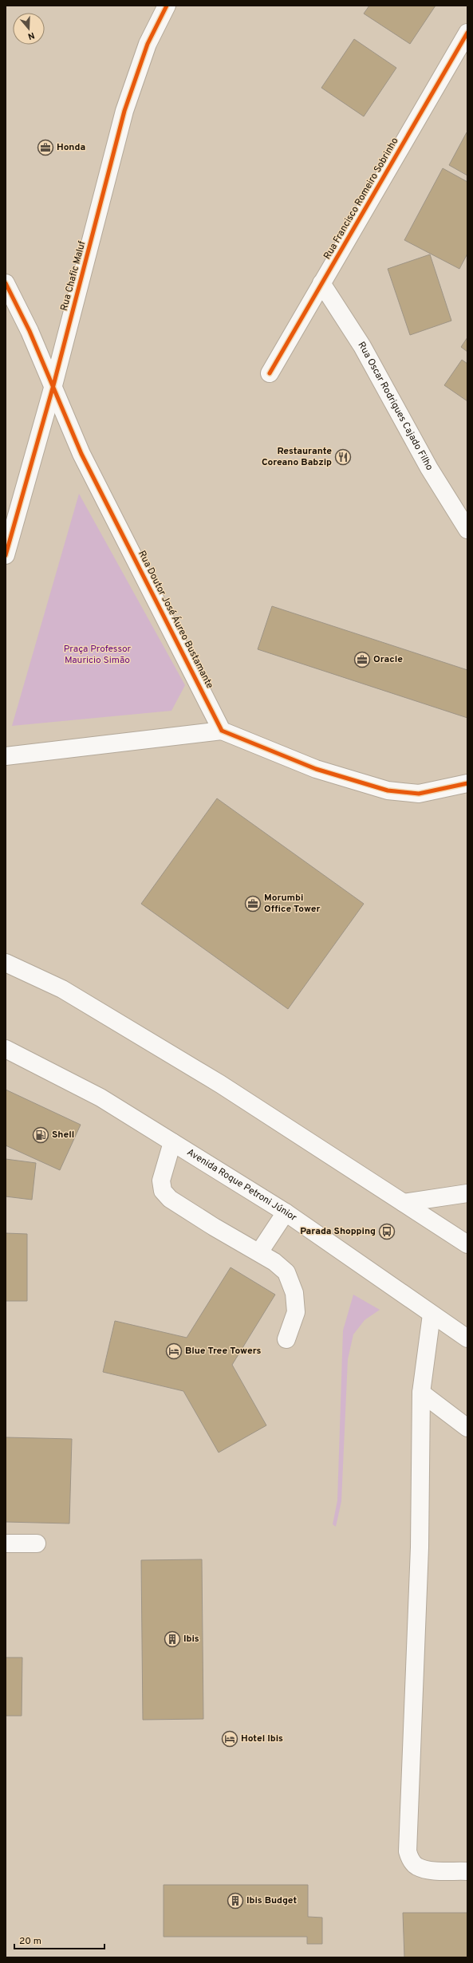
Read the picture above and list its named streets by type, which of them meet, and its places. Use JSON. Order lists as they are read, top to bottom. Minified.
{"streets":{"street":["Rua Francisco Romeiro Sobrinho","Rua Chafic Maluf","Rua Oscar Rodrigues Cajado Filho","Rua Doutor José Áureo Bustamante","Avenida Roque Petroni Júnior"]},"crossings":[["Rua Francisco Romeiro Sobrinho","Rua Oscar Rodrigues Cajado Filho"],["Rua Chafic Maluf","Rua Doutor José Áureo Bustamante"]],"parks":["Praça Professor Mauricio Simão"],"places":{"office":["Honda","Oracle","Morumbi Office Tower"],"restaurant":["Restaurante Coreano Babzip"],"fuel station":["Shell"],"bus stop":["Parada Shopping"],"hotel":["Blue Tree Towers","Hotel Ibis"],"building":["Ibis","Ibis Budget"]},"scale_bar":"20 m","north":"bottom"}
